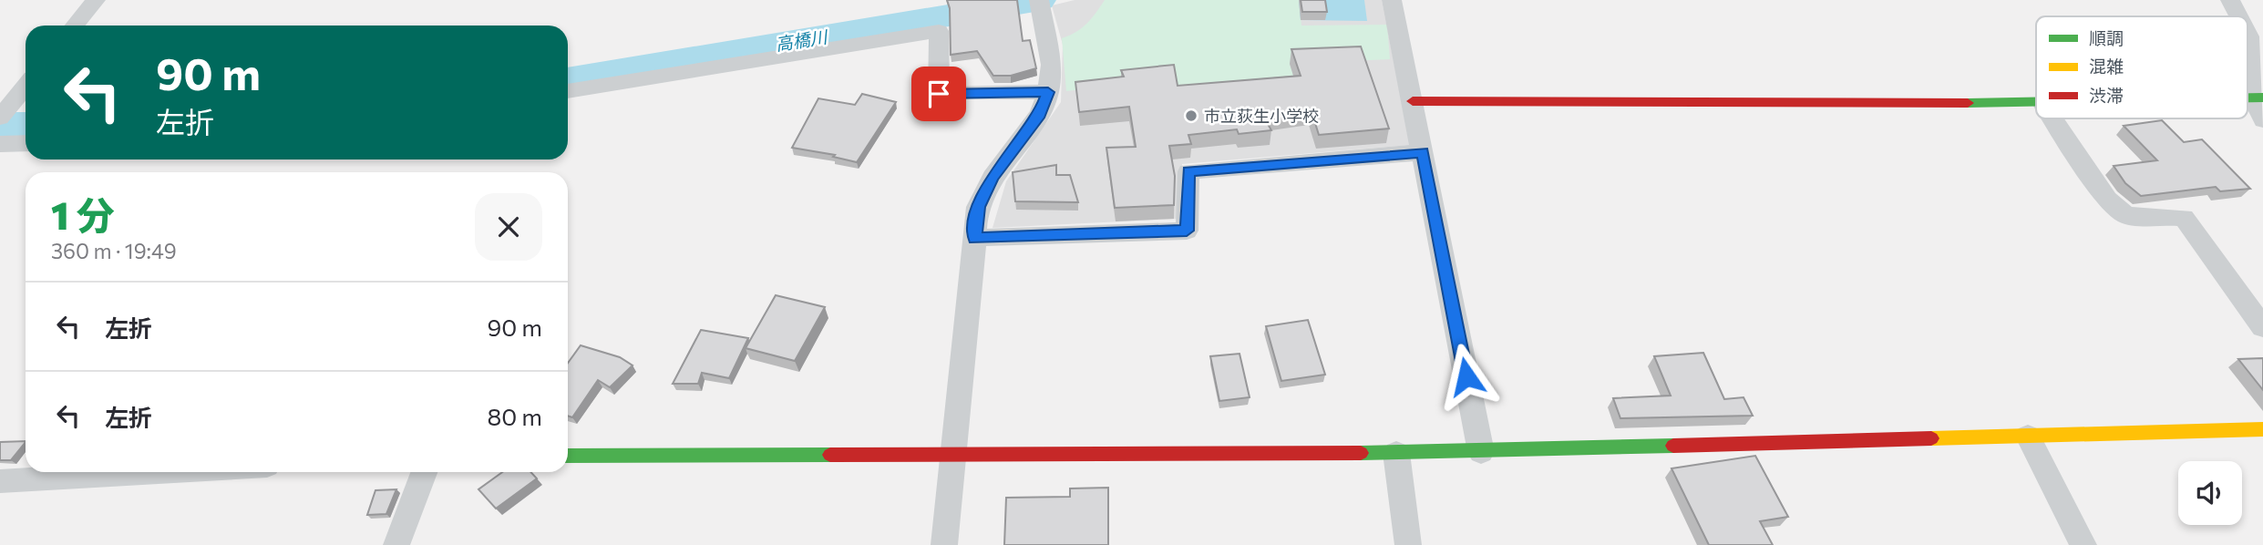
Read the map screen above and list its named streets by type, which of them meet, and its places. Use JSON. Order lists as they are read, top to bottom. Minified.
{"water":["高橋川"],"places":["市立荻生小学校"],"legend":["順調","混雑","渋滞"],"page":{"turn":["90 m","左折"],"heading":["1 分","360 m · 19:49"],"list":[{"name":"左折","value":"90 m"},{"name":"左折","value":"80 m"}]}}
